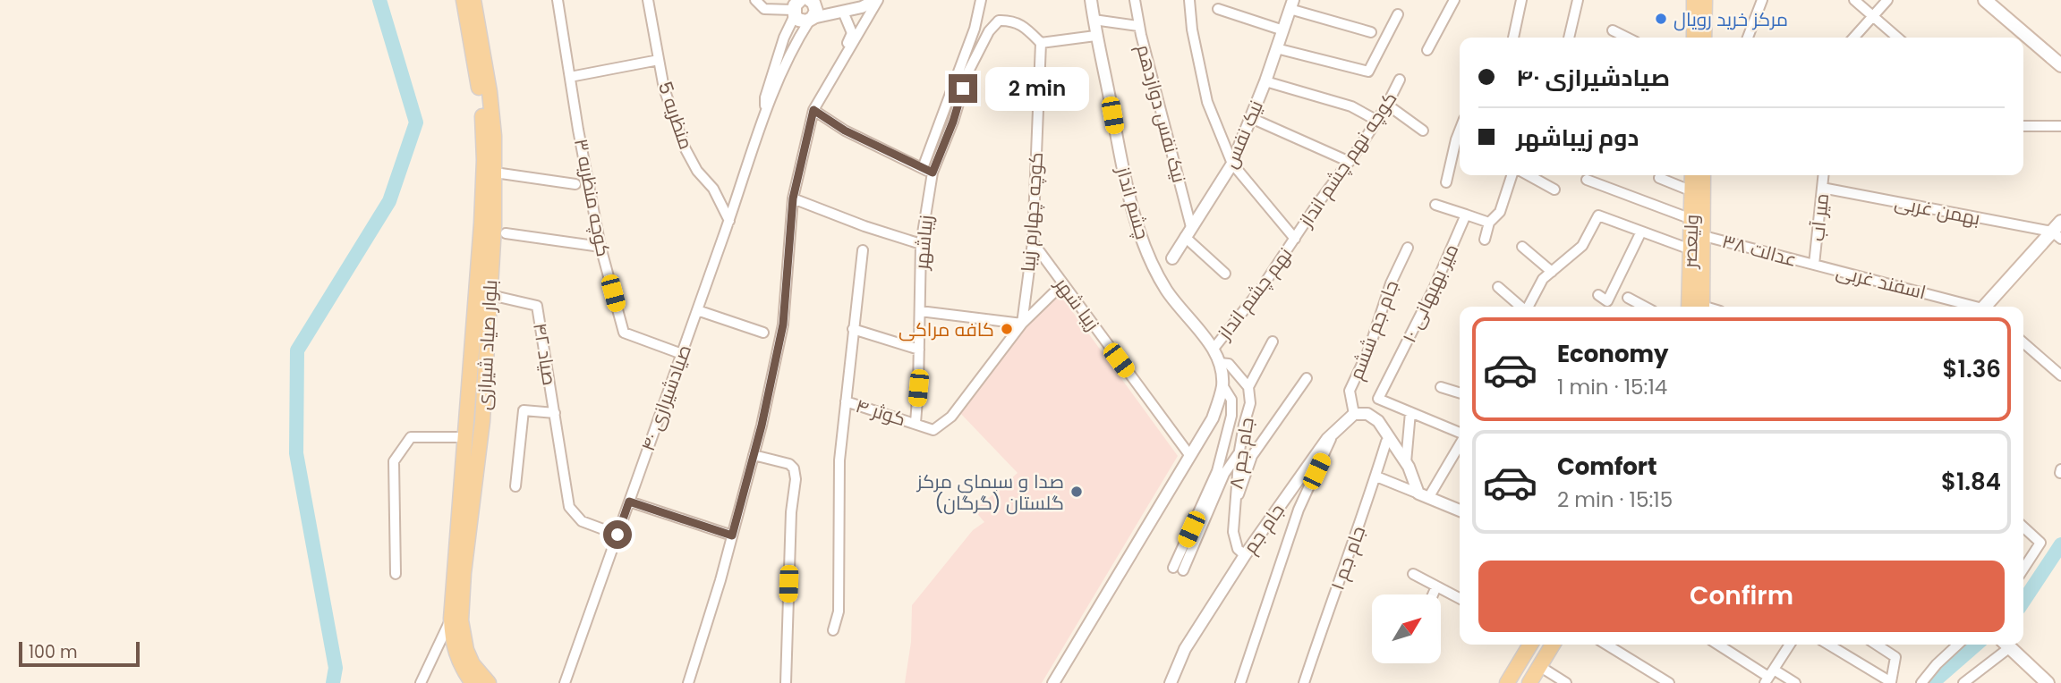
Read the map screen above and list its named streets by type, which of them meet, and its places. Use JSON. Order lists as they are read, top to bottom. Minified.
{"streets":{"main road":["ولیعصر","بلوار صیاد شیرازی"],"street":["نیک نفس دوازدهم","منظریه 5","نیک نفس","کوچه نهم چشم انداز","کوچه منظریه ۳","چشم انداز","بهمن غربی","کوچه چهارم زیبا","میر آب","زیباشهر","عدالت ۳۸","اسفند غربی","نهم چشم انداز","۱۰ میر بهبهانی","زیبا شهر","جام جم ششم","صیاد ۴۲","۴۰ صیادشیرازی","کوثر ۴","۸ جام جم","جام جم","۱ جام جم"]},"crossings":[["نیک نفس دوازدهم","نیک نفس"],["منظریه 5","۴۰ صیادشیرازی"],["کوچه نهم چشم انداز","نهم چشم انداز"],["کوچه منظریه ۳","۴۰ صیادشیرازی"],["چشم انداز","نهم چشم انداز"],["بهمن غربی","میر آب"],["کوچه چهارم زیبا","زیباشهر"],["کوچه چهارم زیبا","زیبا شهر"],["کوچه چهارم زیبا","کوثر ۴"],["میر آب","عدالت ۳۸"],["میر آب","اسفند غربی"],["ولیعصر","عدالت ۳۸"],["زیباشهر","کوثر ۴"],["عدالت ۳۸","اسفند غربی"],["جام جم ششم","جام جم"],["بلوار صیاد شیرازی","صیاد ۴۲"],["۸ جام جم","جام جم"]],"places":["مرکز خرید رویال","کافه مراکی","صدا و سیمای مرکز گلستان (گرگان)"],"scale_bar":"100 m","north":"top right","page":{"banner":["۴۰ صیادشیرازی","دوم زیباشهر"],"bubble":"2 min","list":[{"name":"Economy","note":"1 min · 15:14","value":"$1.36"},{"name":"Comfort","note":"2 min · 15:15","value":"$1.84"}],"buttons":"Confirm","scale":"100 m"}}
